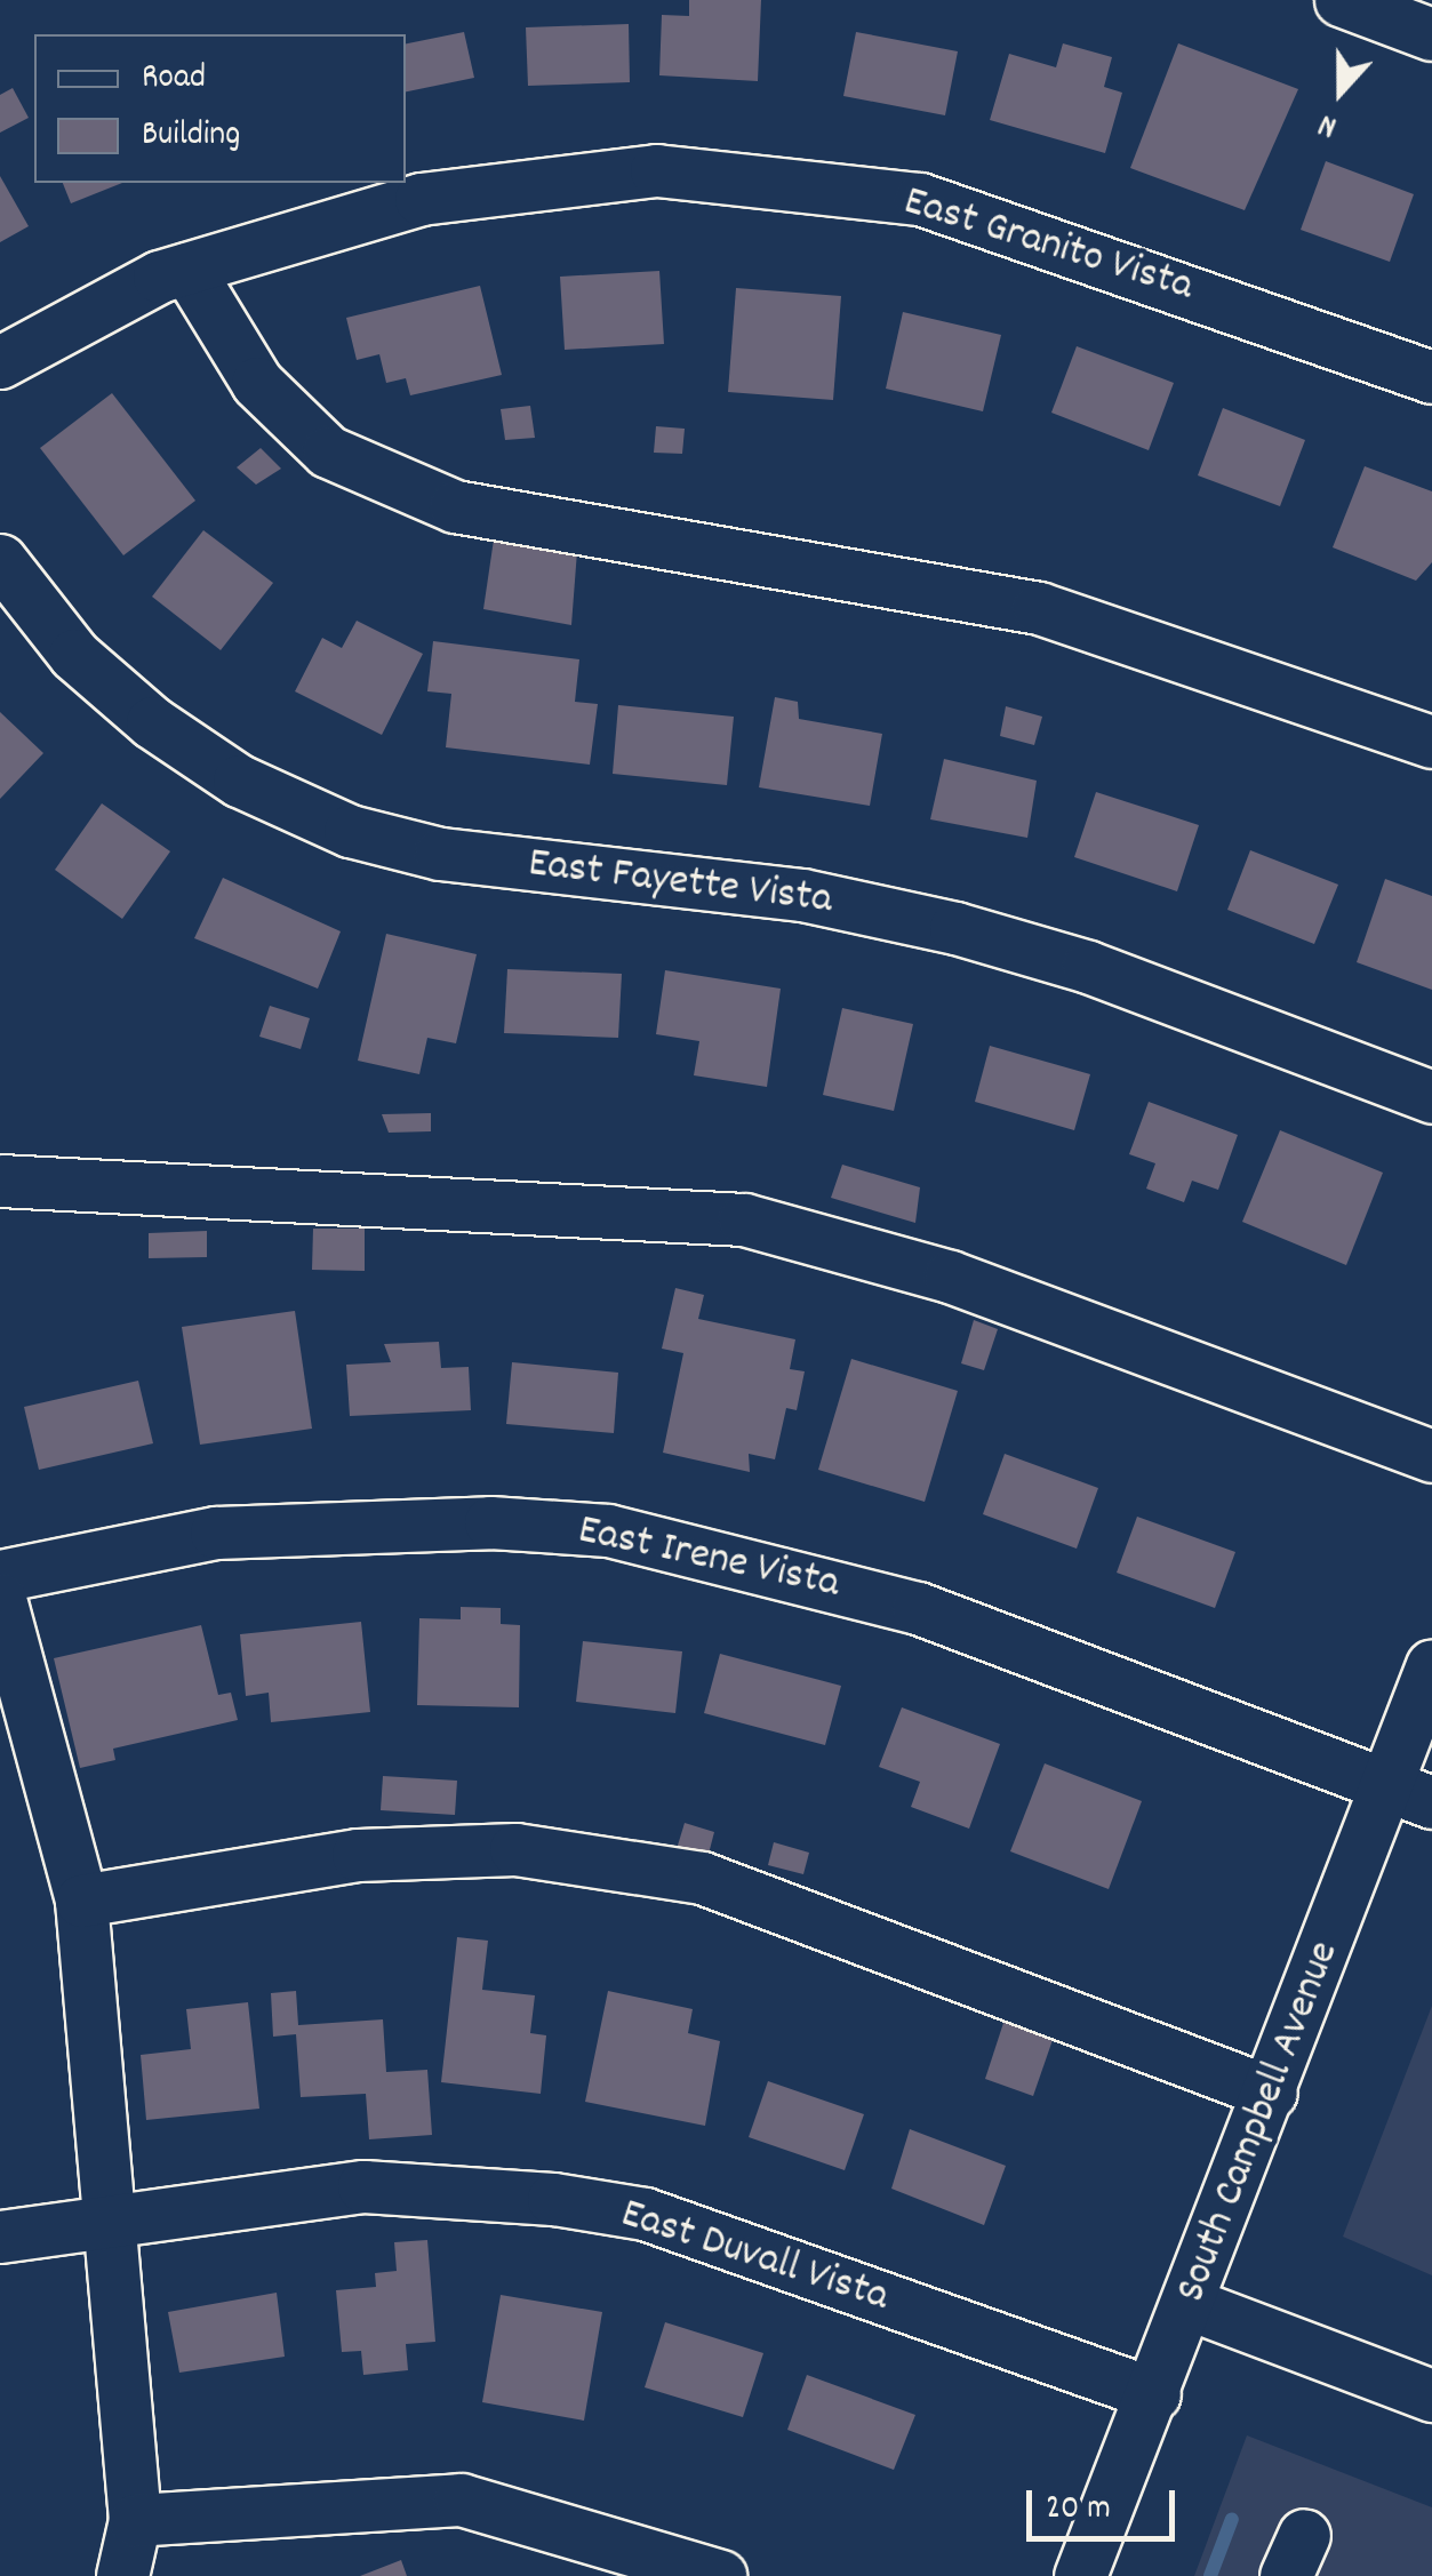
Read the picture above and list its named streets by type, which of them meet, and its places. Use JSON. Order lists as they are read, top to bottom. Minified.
{"streets":{"street":["East Granito Vista","East Fayette Vista","East Irene Vista","South Campbell Avenue","East Duvall Vista"]},"crossings":[["East Irene Vista","South Campbell Avenue"],["South Campbell Avenue","East Duvall Vista"]],"legend":["Road","Building"],"scale_bar":"20 m","north":"bottom"}
